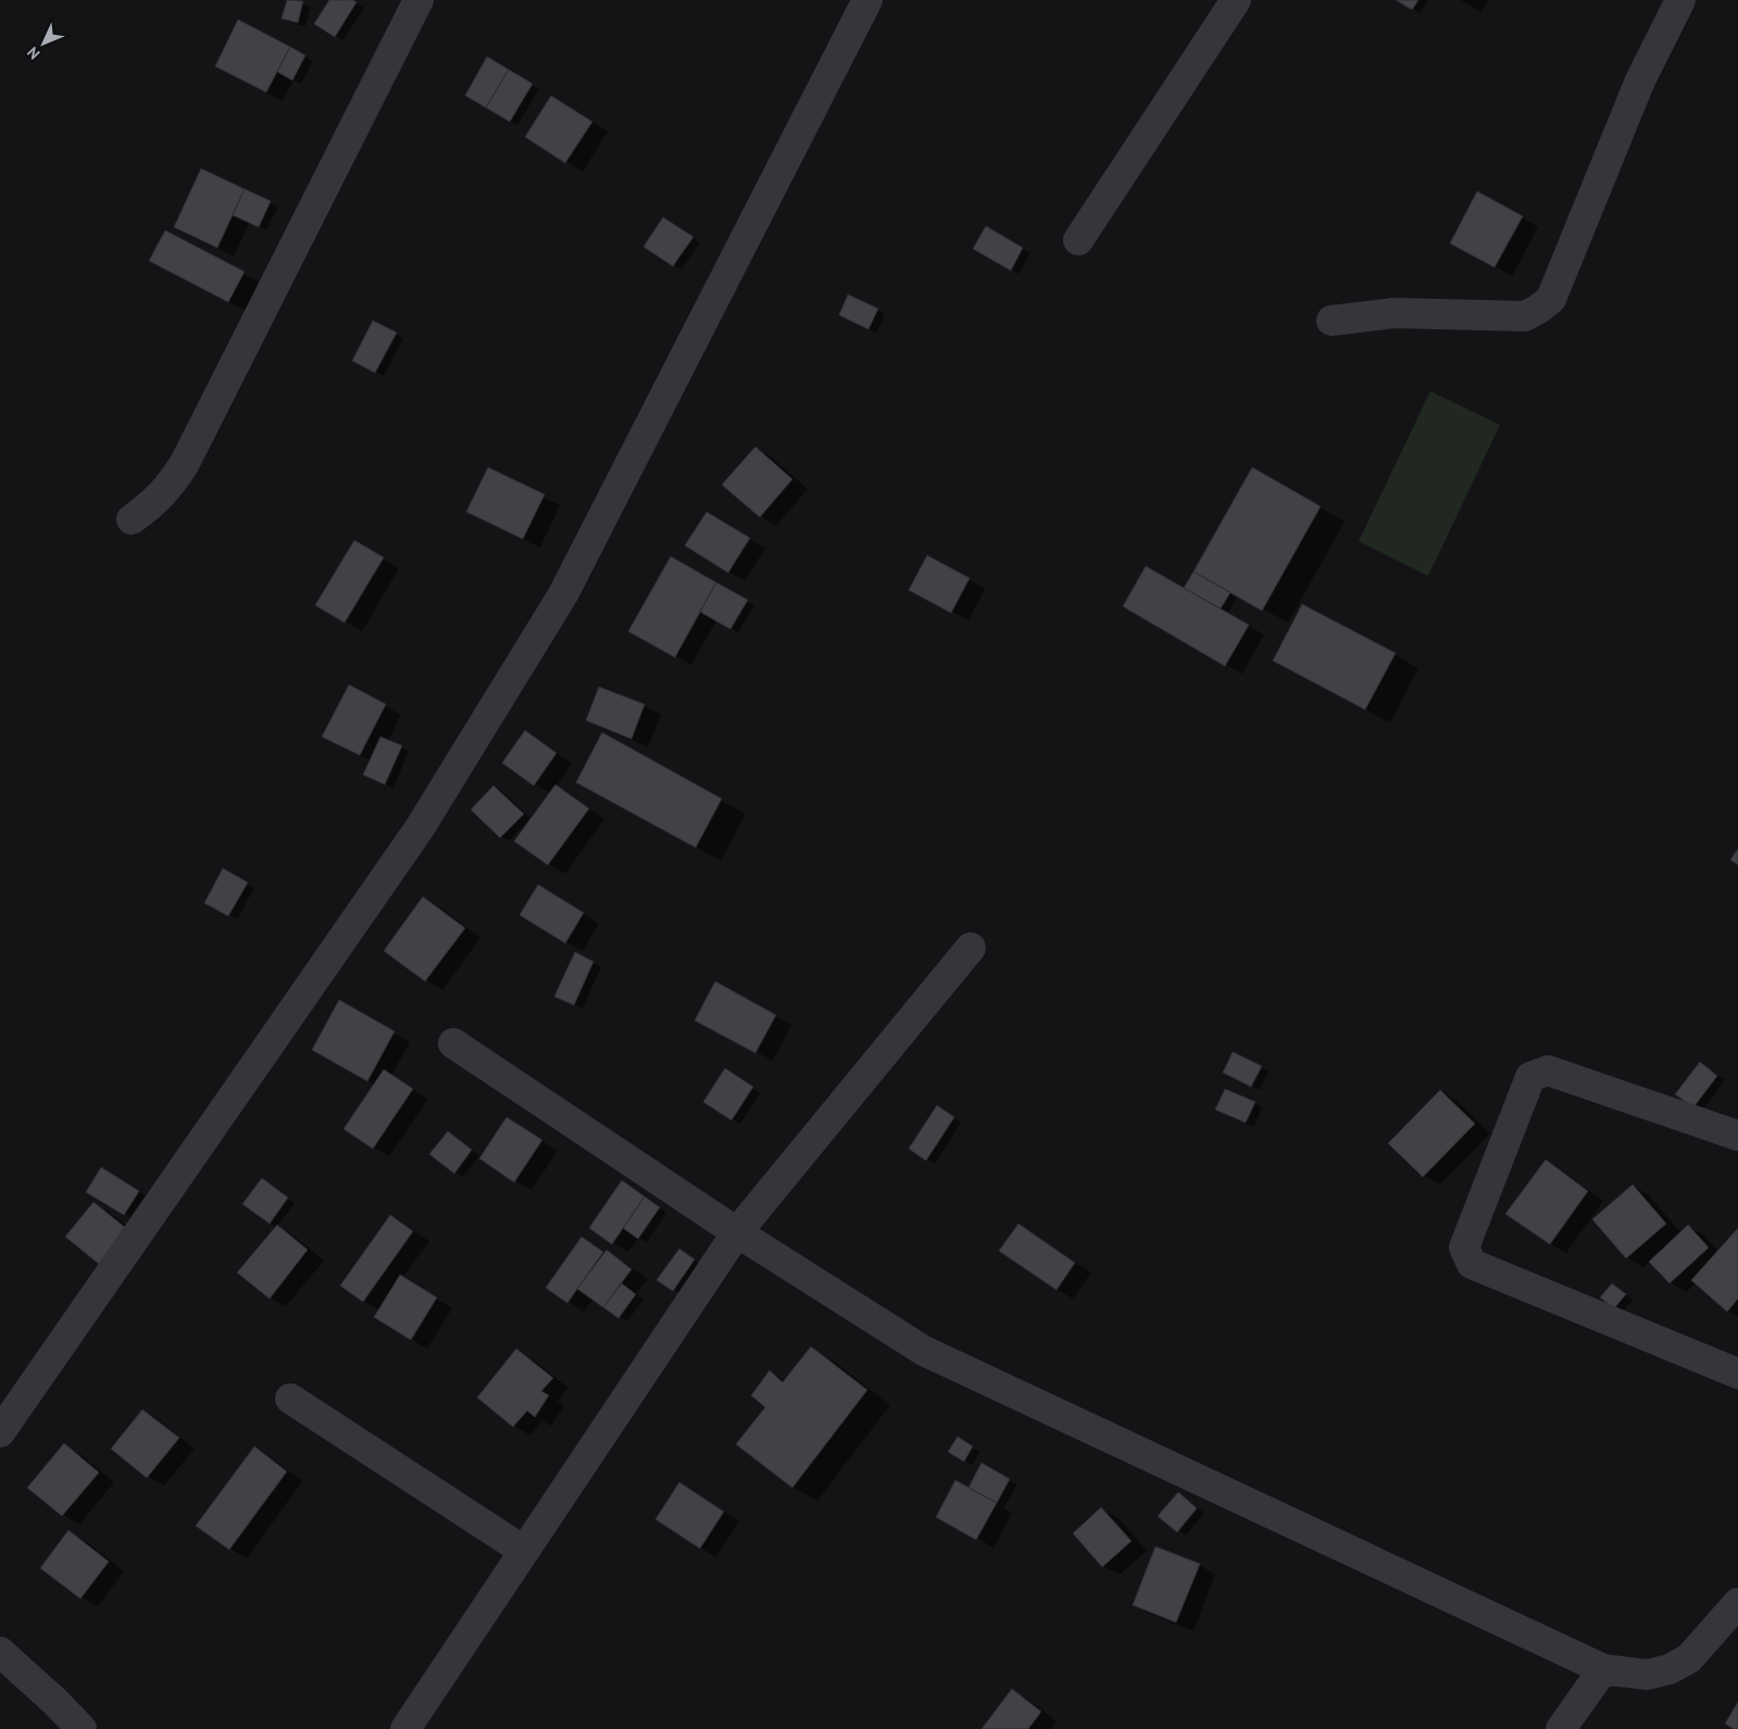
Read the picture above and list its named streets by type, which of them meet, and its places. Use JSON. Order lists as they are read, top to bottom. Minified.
{"north":"bottom left"}
